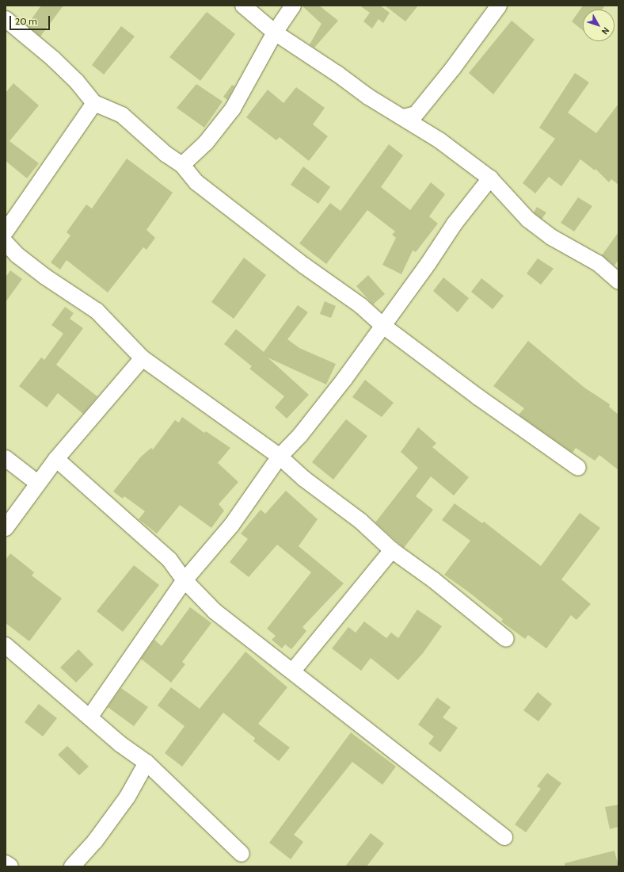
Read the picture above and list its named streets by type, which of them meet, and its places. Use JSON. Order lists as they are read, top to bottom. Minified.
{"scale_bar":"20 m","north":"bottom right"}
